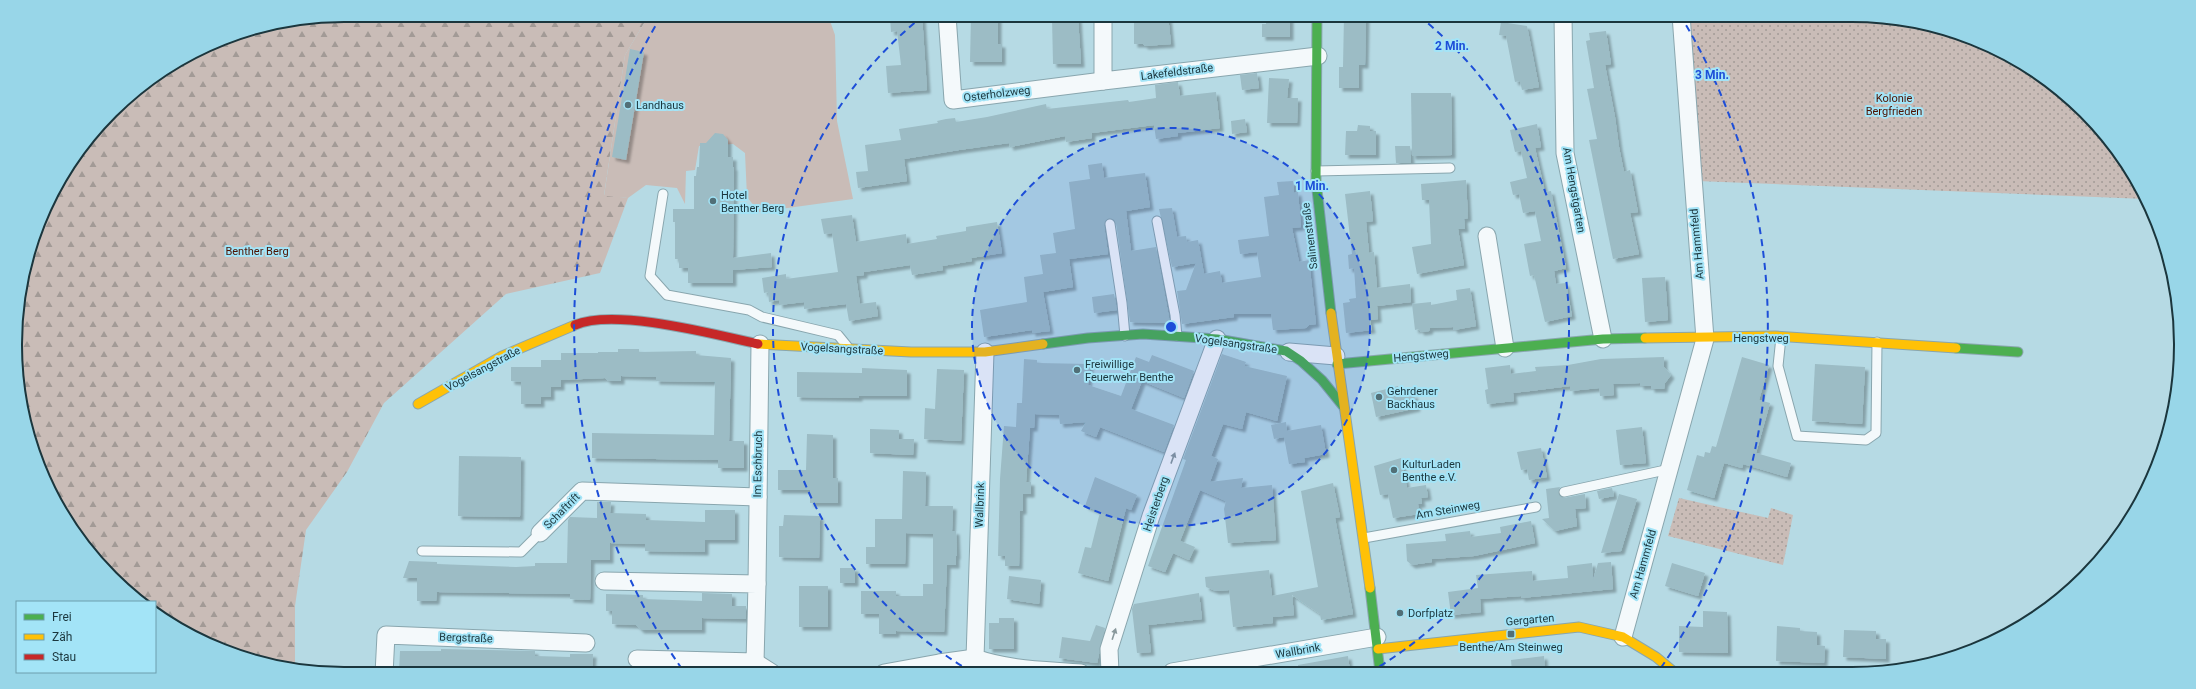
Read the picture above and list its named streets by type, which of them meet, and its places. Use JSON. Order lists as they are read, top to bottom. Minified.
{"streets":{"street":["Lakefeldstraße","Osterholzweg","Am Hengstgarten","Salinenstraße","Am Hammfeld","Hengstweg","Vogelsangstraße","Im Eschbruch","Heisterberg","Wallbrink","Schaftrift","Gergarten","Bergstraße"],"lane":["Am Steinweg"]},"crossings":[["Lakefeldstraße","Osterholzweg"],["Lakefeldstraße","Salinenstraße"],["Am Hengstgarten","Hengstweg"],["Salinenstraße","Hengstweg"],["Salinenstraße","Vogelsangstraße"],["Am Hammfeld","Hengstweg"],["Am Hammfeld","Gergarten"],["Hengstweg","Vogelsangstraße"],["Vogelsangstraße","Im Eschbruch"],["Vogelsangstraße","Heisterberg"],["Vogelsangstraße","Wallbrink"],["Im Eschbruch","Schaftrift"],["Wallbrink","Gergarten"]],"one_way":["Heisterberg"],"parks":["Kolonie Bergfrieden","Benther Berg"],"places":{"other":["Landhaus","Hotel Benther Berg","Freiwillige Feuerwehr Benthe","Gehrdener Backhaus","KulturLaden Benthe e.V.","Dorfplatz"],"transit":["Benthe/Am Steinweg"]},"legend":["Frei","Zäh","Stau"],"rings":["2 Min.","3 Min.","1 Min."]}
